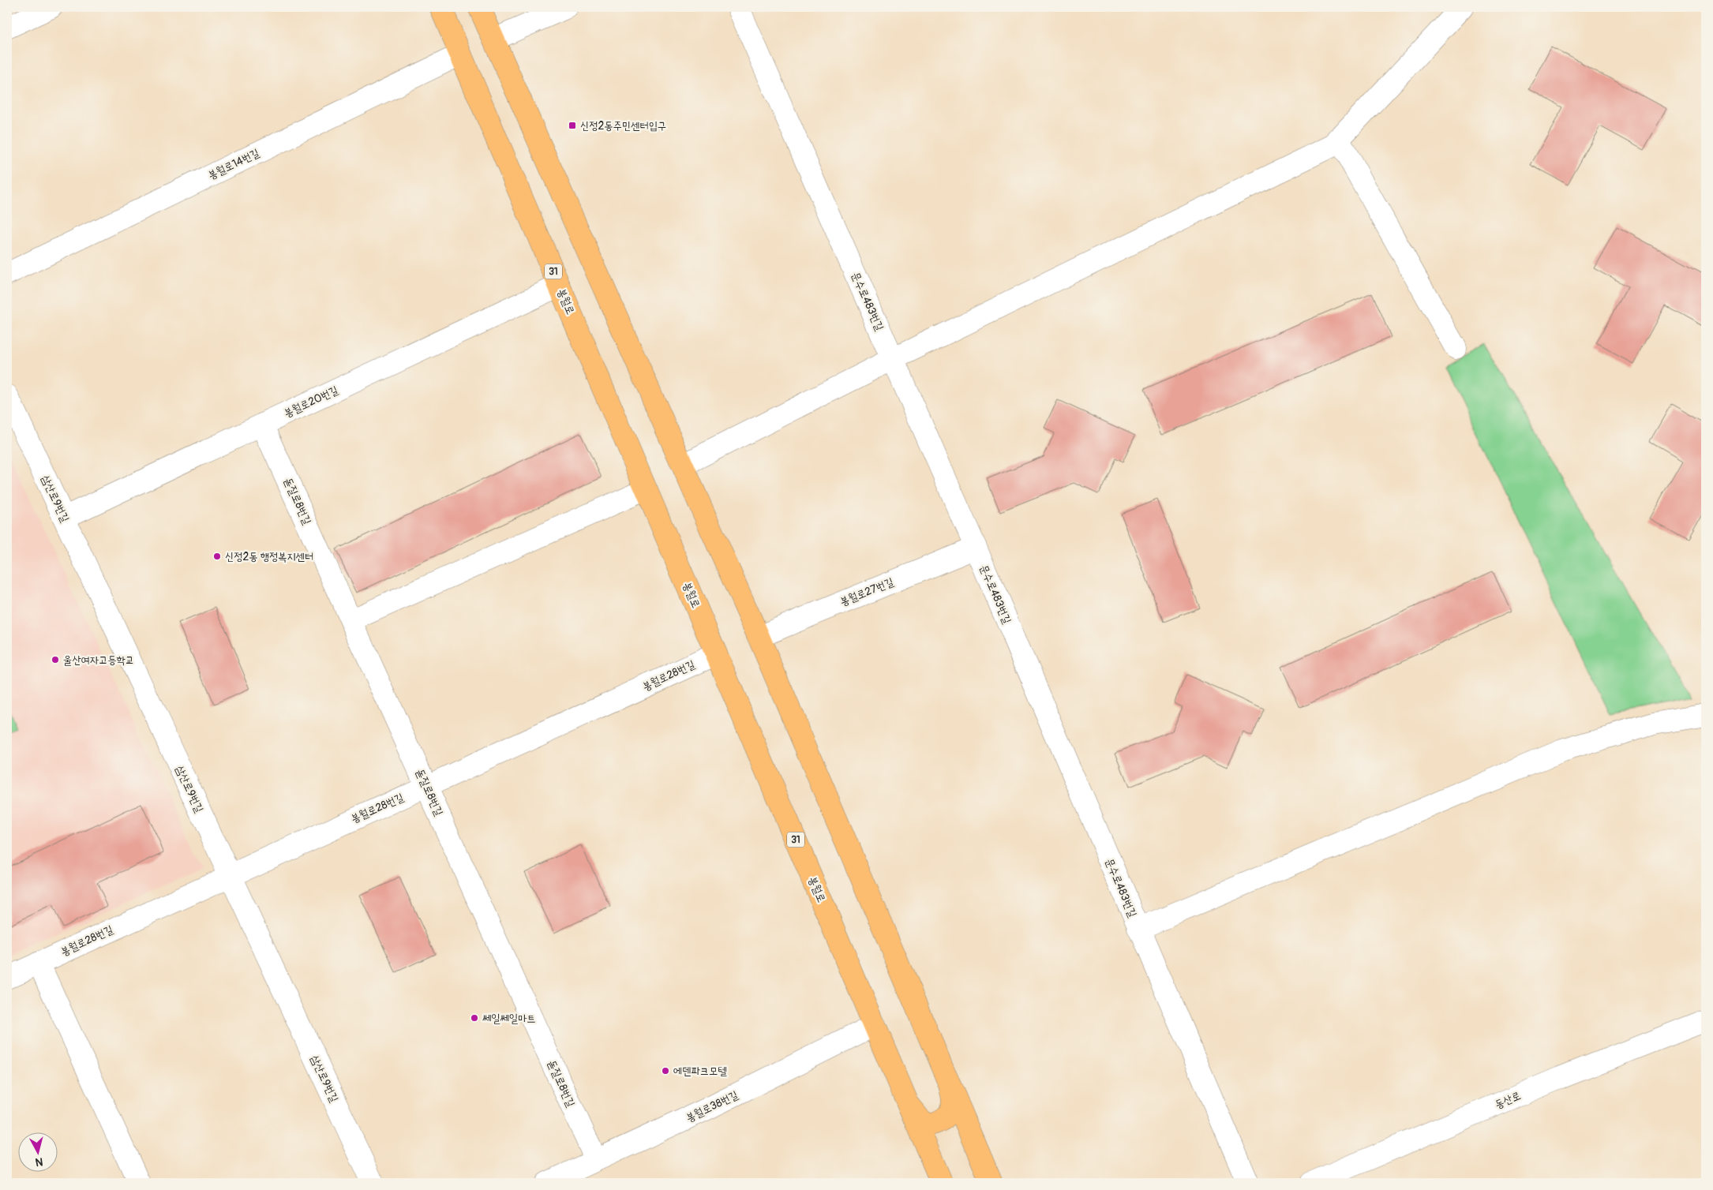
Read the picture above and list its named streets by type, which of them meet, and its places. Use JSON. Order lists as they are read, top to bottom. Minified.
{"streets":{"main road":["31","봉월로"],"street":["봉월로14번길","문수로483번길","봉월로20번길","삼산로9번길","돋질로8번길","봉월로27번길","봉월로28번길","동산로","봉월로38번길"]},"crossings":[["봉월로14번길","봉월로"],["봉월로","봉월로20번길"],["봉월로","봉월로28번길"],["봉월로","봉월로38번길"],["문수로483번길","봉월로27번길"],["봉월로20번길","삼산로9번길"],["봉월로20번길","돋질로8번길"],["삼산로9번길","봉월로28번길"],["돋질로8번길","봉월로28번길"],["돋질로8번길","봉월로38번길"]],"places":{"transit":["신정2동주민센터입구"],"other":["신정2동 행정복지센터","울산여자고등학교","쎄일쎄일마트","에덴파크모텔"]},"north":"bottom"}
